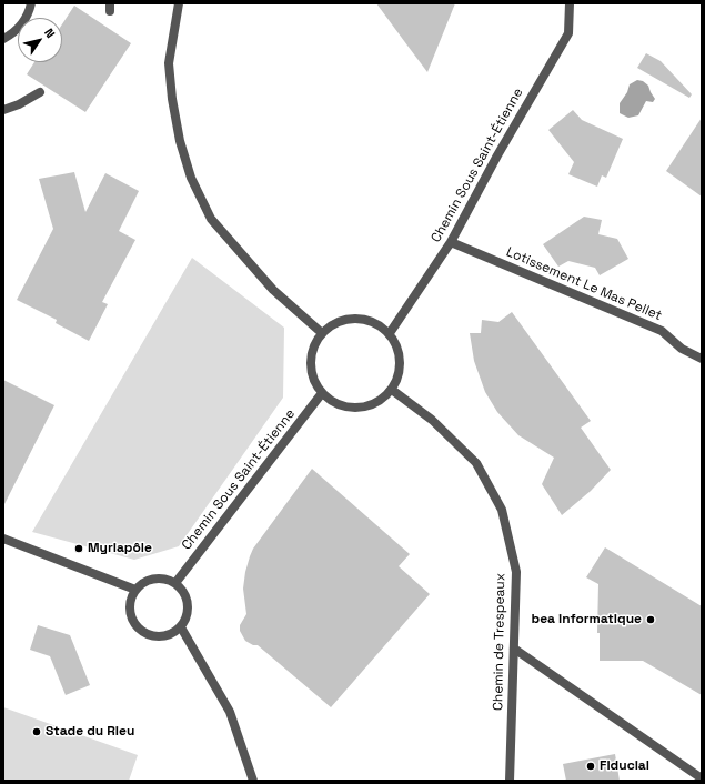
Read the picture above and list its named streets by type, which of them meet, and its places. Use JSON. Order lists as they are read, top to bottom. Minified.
{"streets":{"street":["Chemin Sous Saint-Étienne","Lotissement Le Mas Pellet","Chemin de Trespeaux"]},"crossings":[["Chemin Sous Saint-Étienne","Lotissement Le Mas Pellet"],["Chemin Sous Saint-Étienne","Chemin de Trespeaux"]],"places":["Myriapôle","bea informatique","Stade du Rieu","Fiducial"],"north":"top right"}
